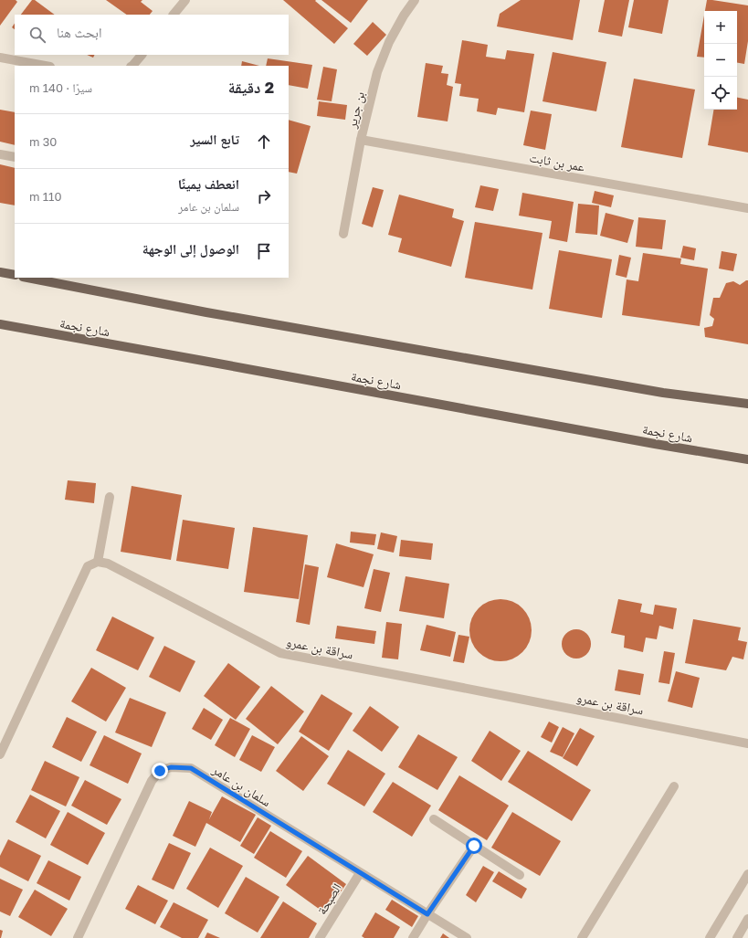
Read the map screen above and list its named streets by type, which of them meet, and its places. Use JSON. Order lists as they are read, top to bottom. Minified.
{"streets":{"main road":["شارع نجمة"],"street":["بن جرير","عمر بن ثابت","سراقة بن عمرو","سلمان بن عامر","الصبحة"]},"crossings":[["بن جرير","عمر بن ثابت"],["سلمان بن عامر","الصبحة"]],"page":{"map_buttons":["+","−"],"search":"ابحث هنا","heading":["2 دقيقة","سيرًا · 140 m"],"list":[["تابع السير","30 m"],["انعطف يمينًا","سلمان بن عامر","110 m"],"الوصول إلى الوجهة"]}}
